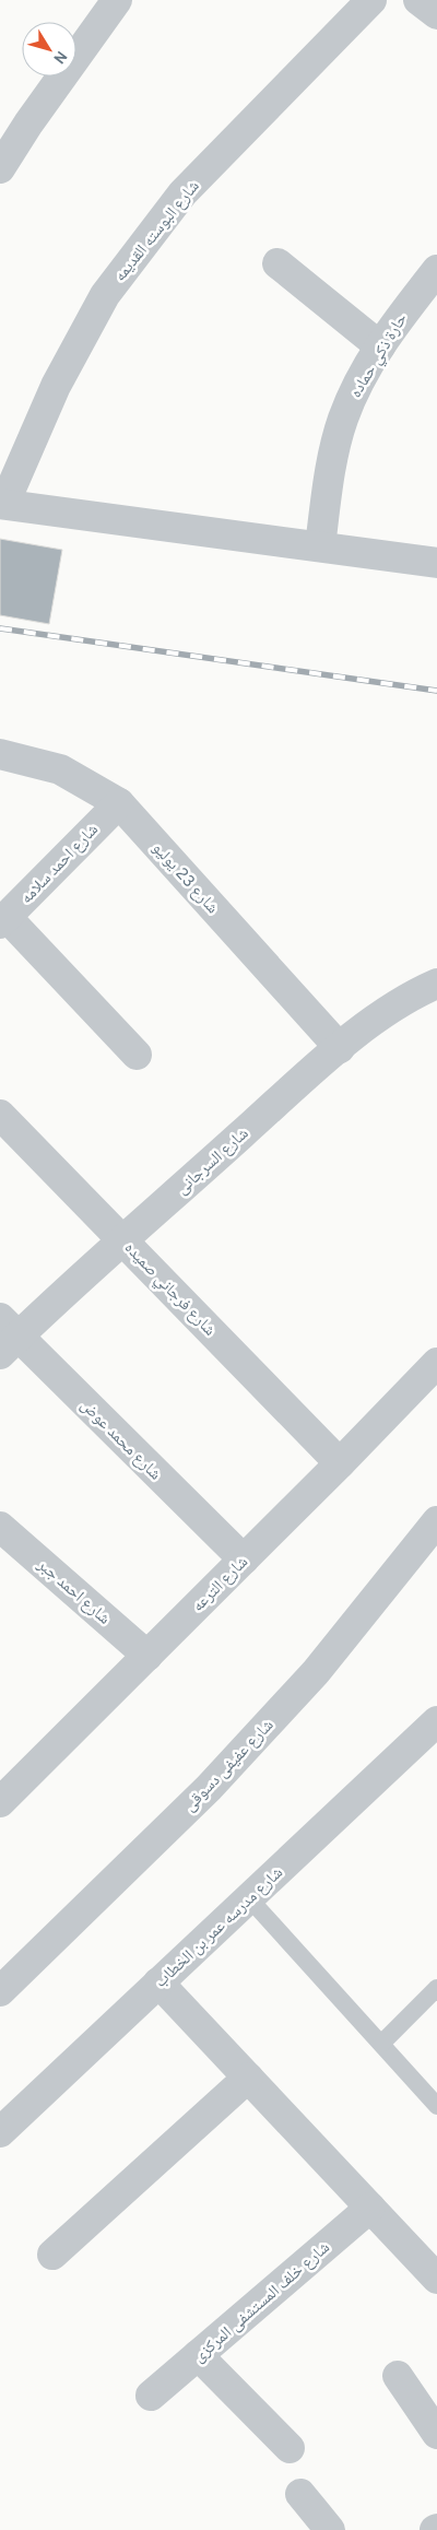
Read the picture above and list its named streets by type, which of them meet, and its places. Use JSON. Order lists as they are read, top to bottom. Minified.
{"streets":{"street":["شارع البوسته القديمه","حارة ذكي حماده","شارع احمد سلامه","شارع 23 يوليو","شارع السرجانى","شارع فرجاني صميده","شارع محمد عوض","شارع الترعه","شارع احمد جبر","شارع عفيفى دسوقى","شارع مدرسه عمر بن الخطاب","شارع خلف المستشفى المركزى"]},"crossings":[["شارع احمد سلامه","شارع 23 يوليو"],["شارع 23 يوليو","شارع السرجانى"],["شارع السرجانى","شارع فرجاني صميده"],["شارع السرجانى","شارع محمد عوض"],["شارع فرجاني صميده","شارع الترعه"],["شارع محمد عوض","شارع الترعه"],["شارع الترعه","شارع احمد جبر"]],"north":"bottom right"}
